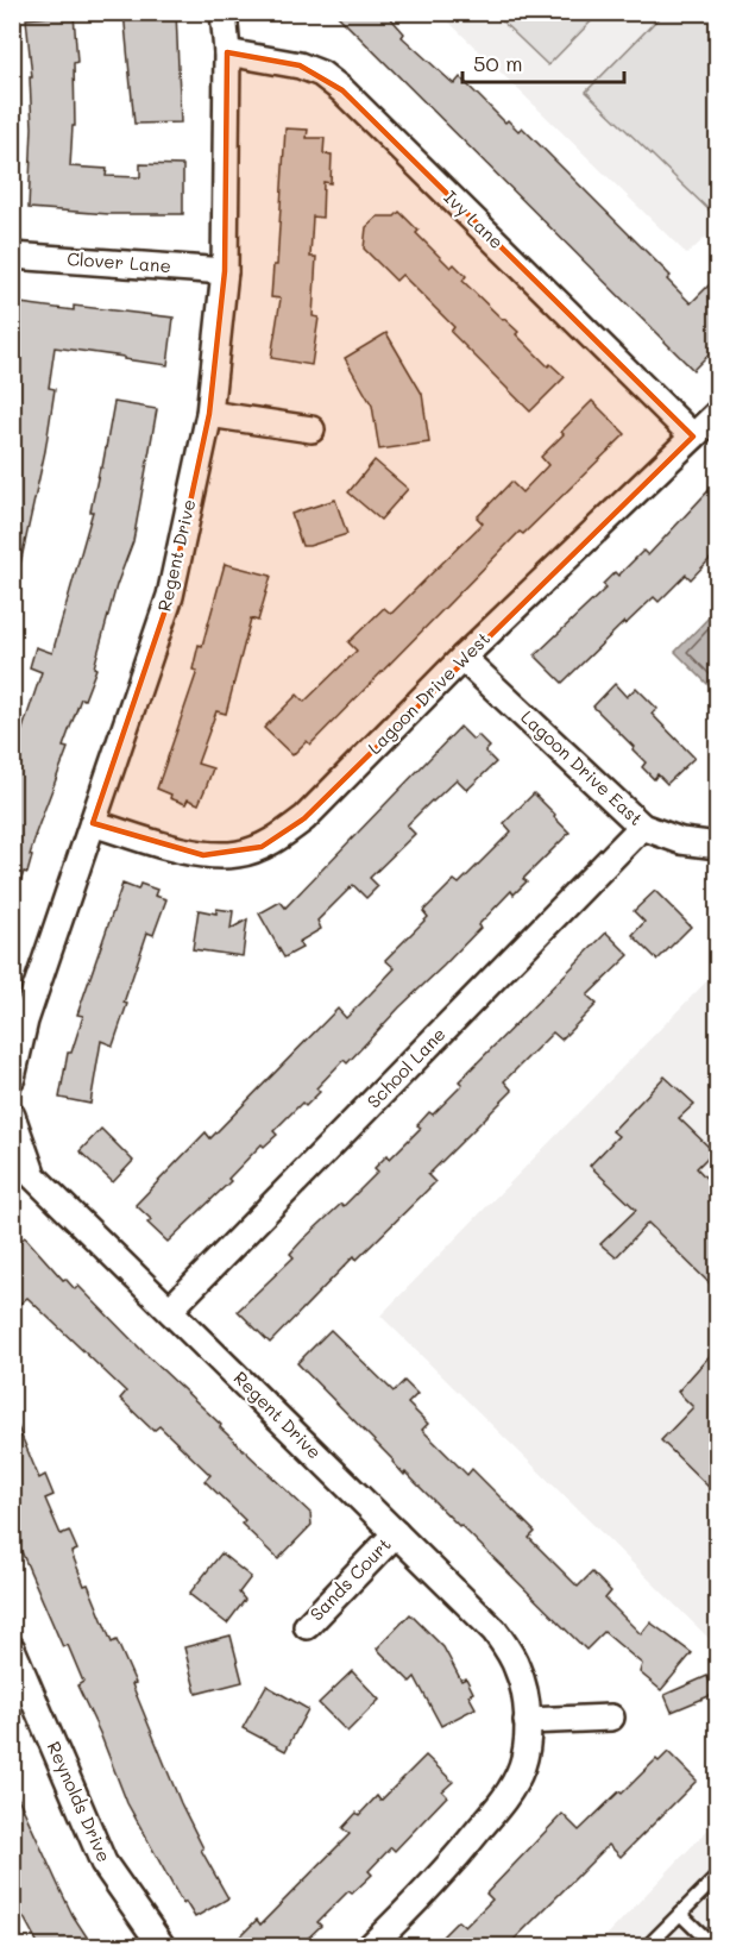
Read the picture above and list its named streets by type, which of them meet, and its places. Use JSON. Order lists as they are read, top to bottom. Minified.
{"streets":{"street":["Ivy Lane","Clover Lane","Regent Drive","Lagoon Drive West","Lagoon Drive East","School Lane","Sands Court","Reynolds Drive"]},"crossings":[["Ivy Lane","Regent Drive"],["Ivy Lane","Lagoon Drive West"],["Clover Lane","Regent Drive"],["Regent Drive","Lagoon Drive West"],["Regent Drive","School Lane"],["Regent Drive","Sands Court"],["Lagoon Drive West","Lagoon Drive East"],["Lagoon Drive East","School Lane"]],"scale_bar":"50 m"}
